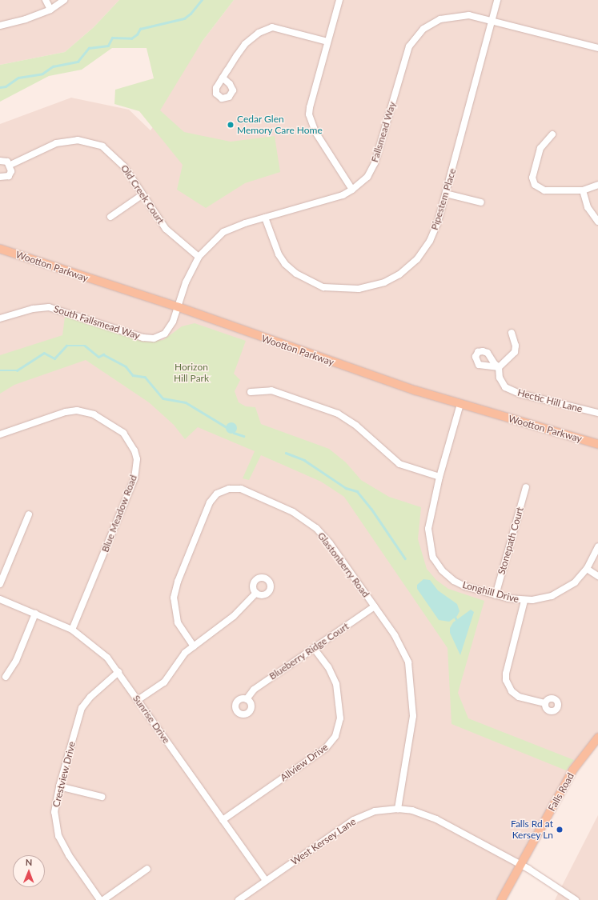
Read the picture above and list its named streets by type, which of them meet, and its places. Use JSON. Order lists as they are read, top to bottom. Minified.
{"streets":{"main road":["Wootton Parkway","Falls Road"],"street":["Fallsmead Way","Old Creek Court","Pipestem Place","South Fallsmead Way","Hectic Hill Lane","Blue Meadow Road","Stonepath Court","Glastonberry Road","Longhill Drive","Blueberry Ridge Court","Sunrise Drive","Allview Drive","Crestview Drive","West Kersey Lane"]},"crossings":[["Fallsmead Way","Old Creek Court"],["Fallsmead Way","Pipestem Place"],["Fallsmead Way","Wootton Parkway"],["Fallsmead Way","South Fallsmead Way"],["Wootton Parkway","South Fallsmead Way"],["Wootton Parkway","Longhill Drive"],["Blue Meadow Road","Sunrise Drive"],["Stonepath Court","Longhill Drive"],["Glastonberry Road","Blueberry Ridge Court"],["Glastonberry Road","West Kersey Lane"],["Blueberry Ridge Court","Allview Drive"],["Sunrise Drive","Allview Drive"],["Sunrise Drive","Crestview Drive"],["Sunrise Drive","West Kersey Lane"],["Falls Road","West Kersey Lane"]],"parks":["Horizon Hill Park"],"places":["Cedar Glen Memory Care Home","Falls Rd at Kersey Ln"],"north":"top"}
